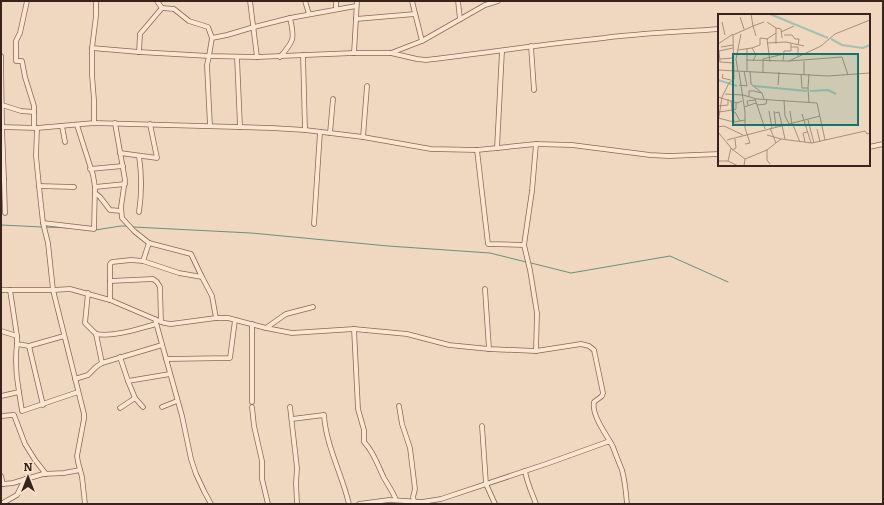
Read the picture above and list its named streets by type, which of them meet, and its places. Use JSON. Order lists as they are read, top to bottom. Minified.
{"north":"top"}
